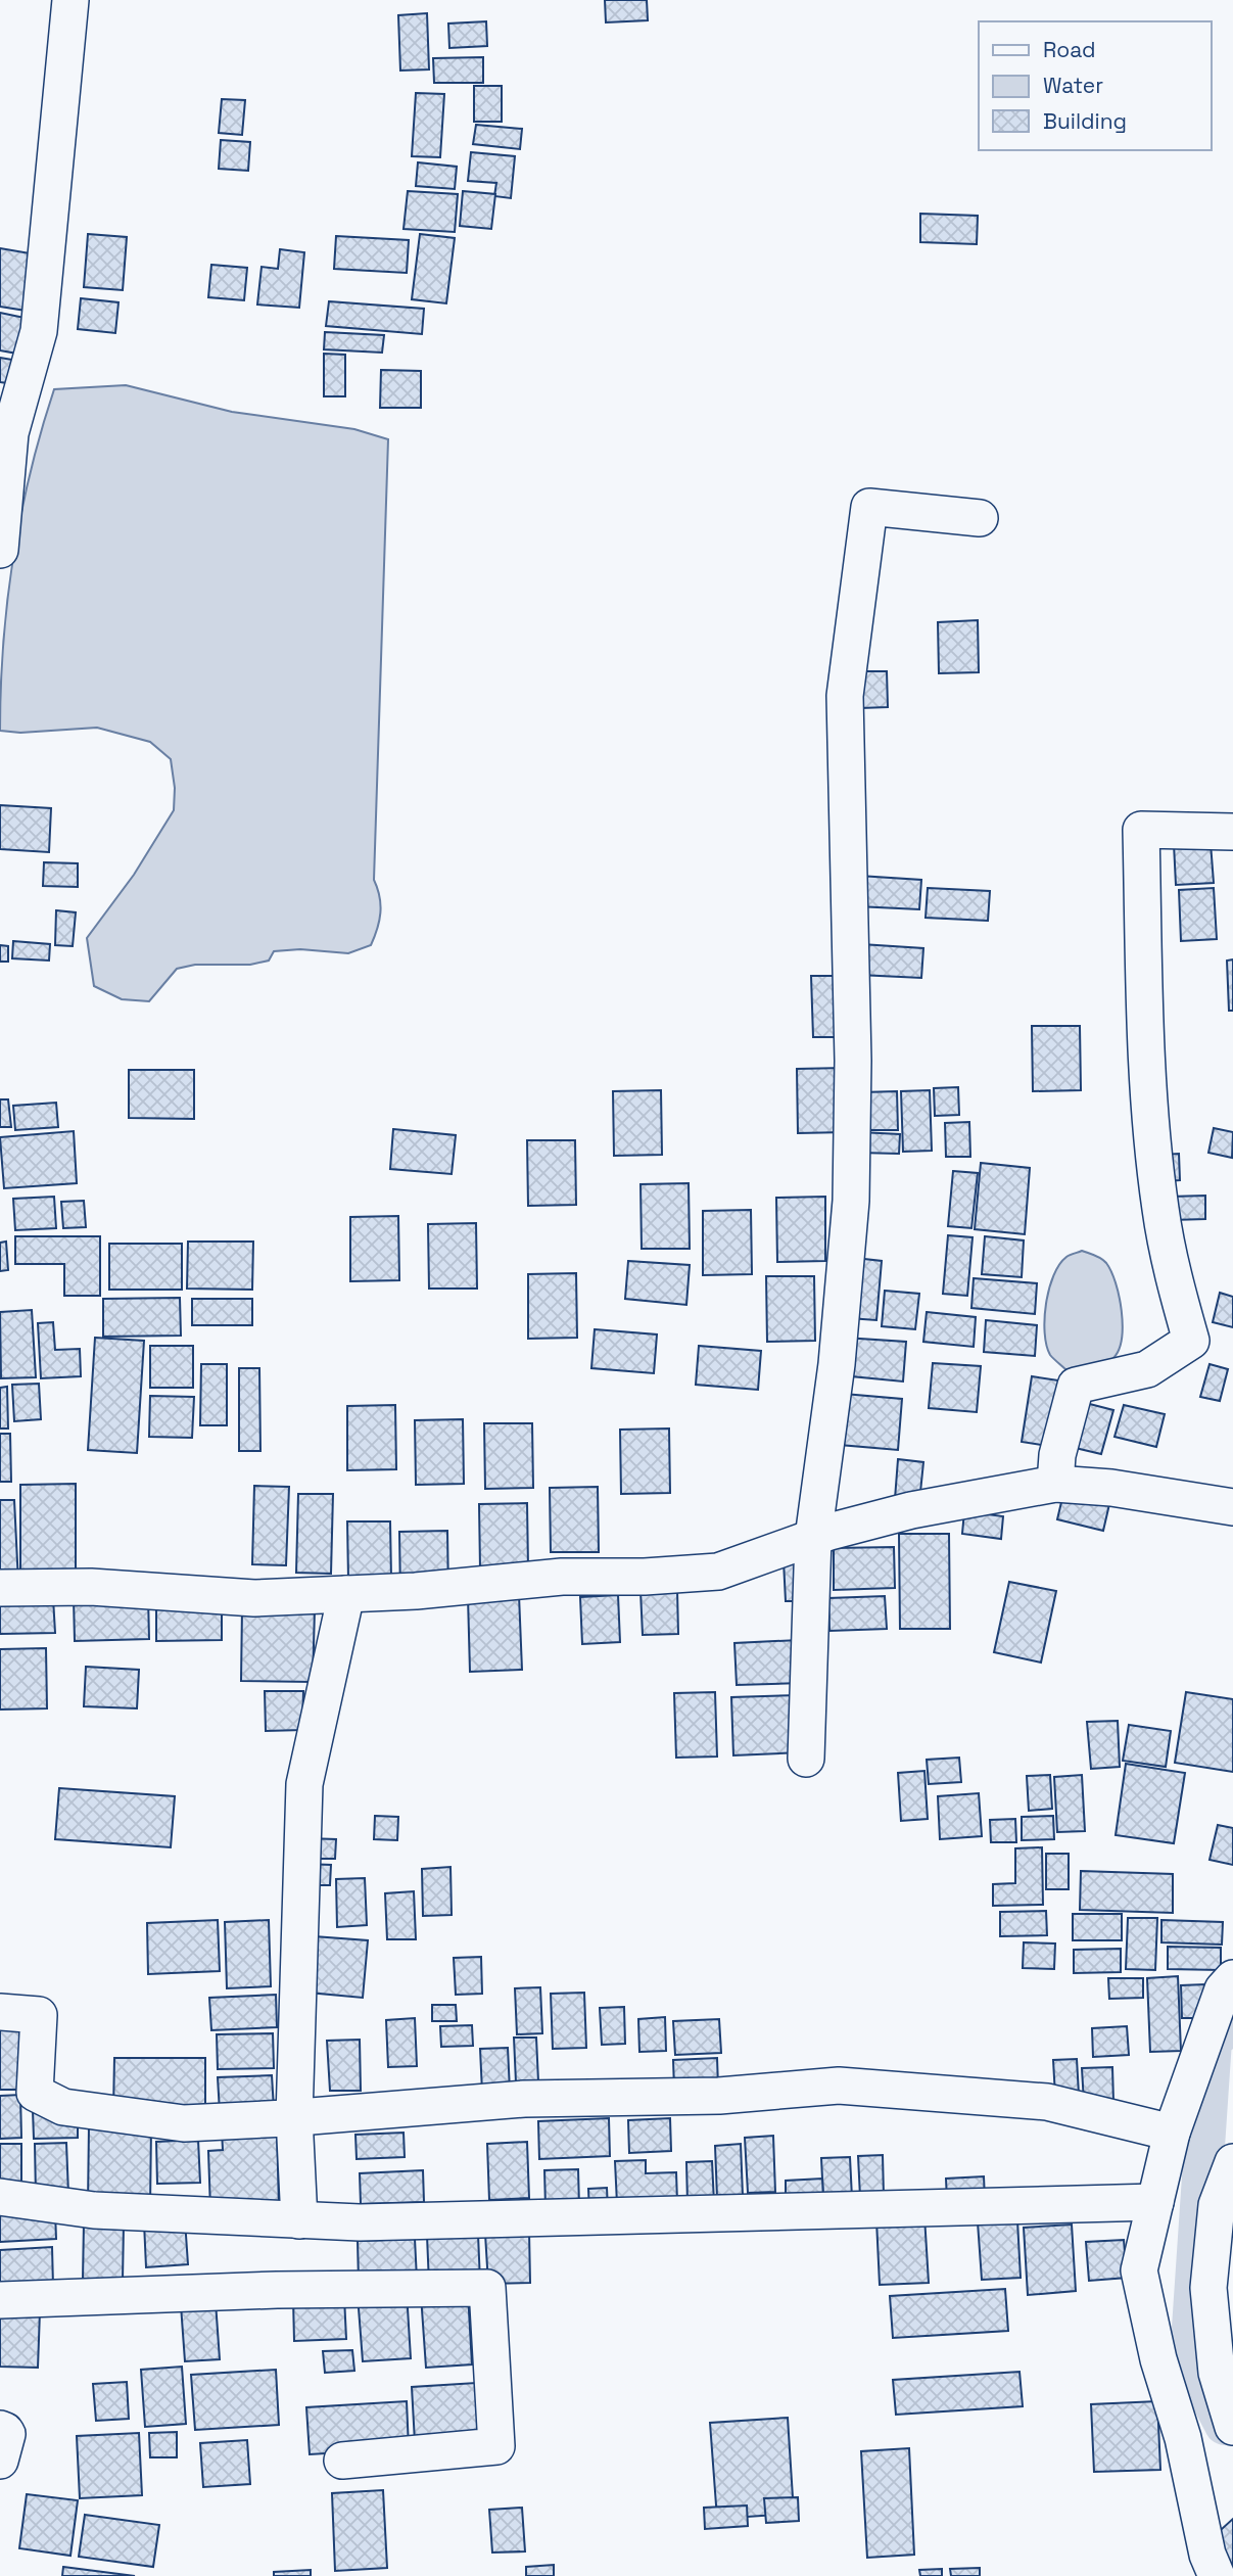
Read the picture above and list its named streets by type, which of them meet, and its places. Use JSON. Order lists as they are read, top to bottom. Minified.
{"legend":["Road","Water","Building"]}
